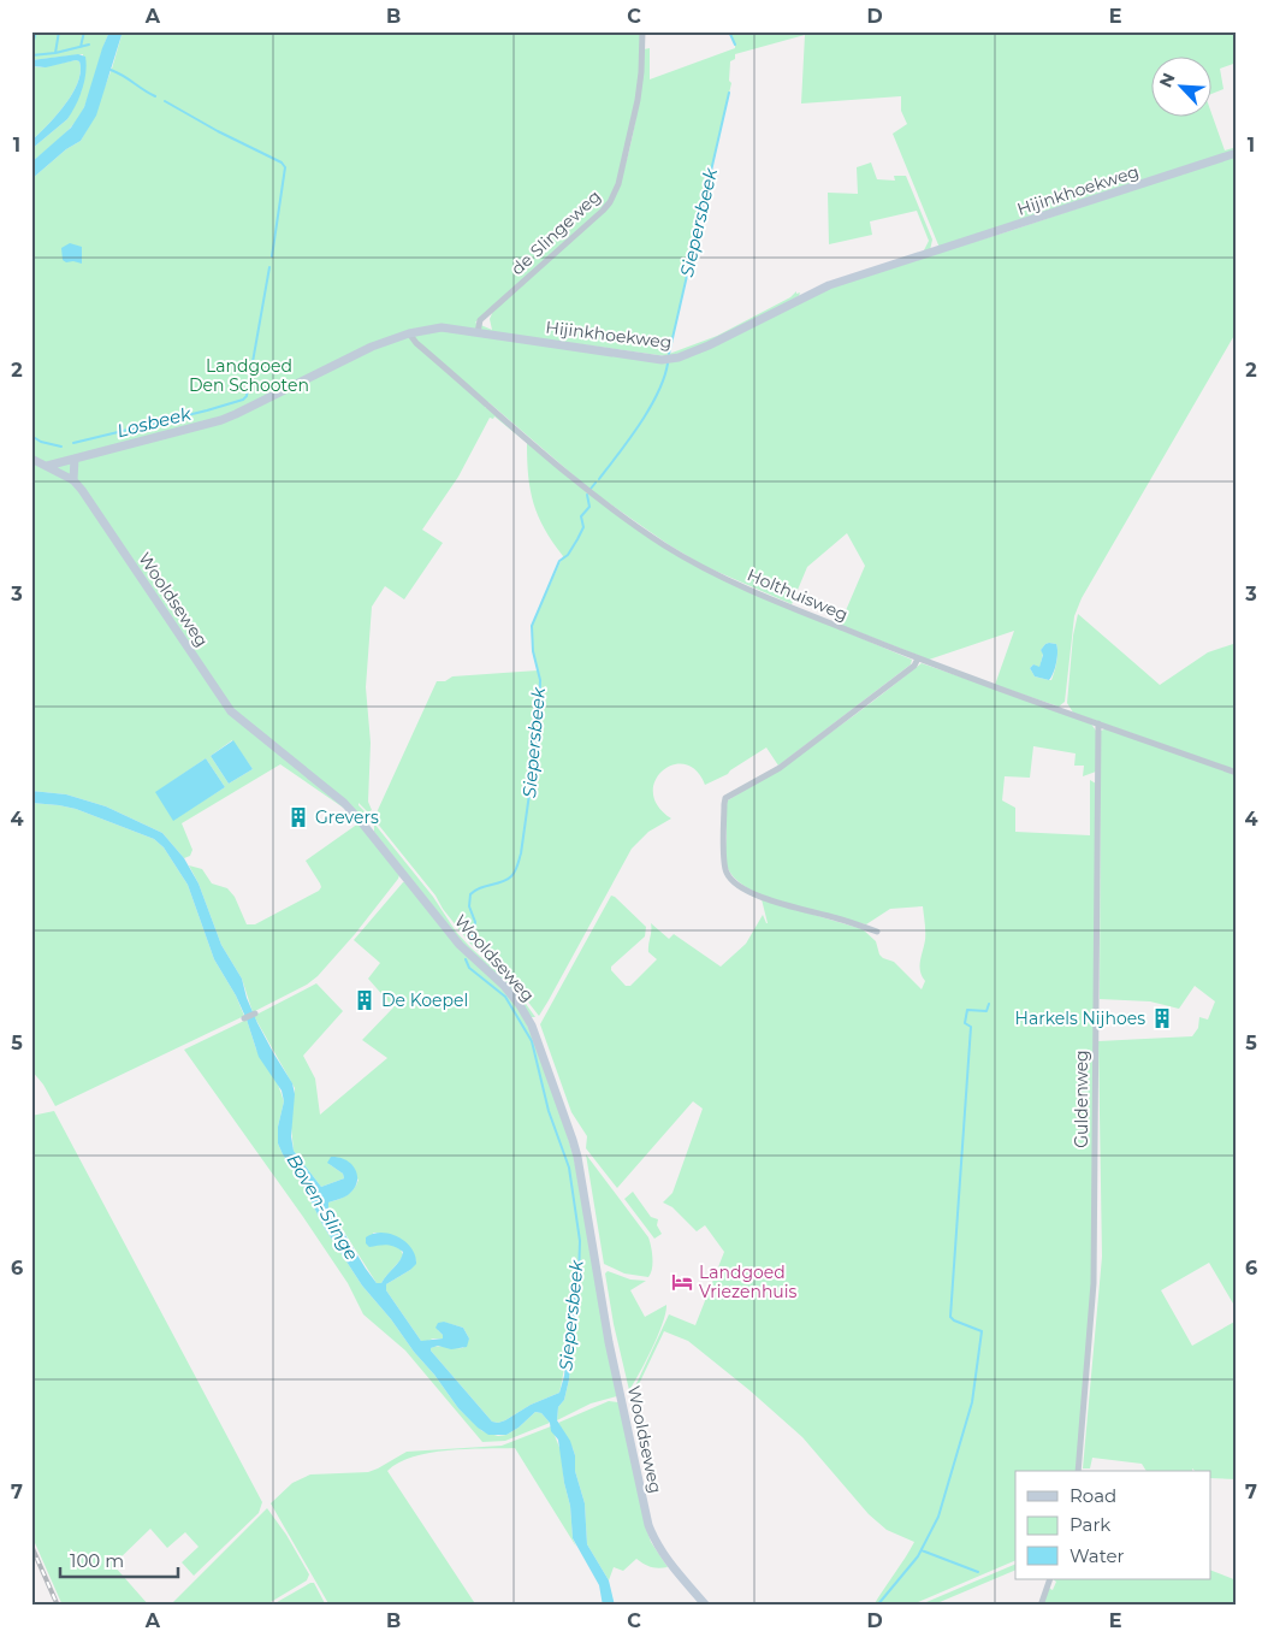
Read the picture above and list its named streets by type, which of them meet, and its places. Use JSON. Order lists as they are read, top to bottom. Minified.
{"streets":{"main road":["Hijinkhoekweg","Wooldseweg"],"street":["de Slingeweg","Holthuisweg","Guldenweg"]},"crossings":[["Hijinkhoekweg","de Slingeweg"],["Hijinkhoekweg","Holthuisweg"],["Hijinkhoekweg","Wooldseweg"],["Holthuisweg","Guldenweg"]],"water":["Siepersbeek","Losbeek","Boven-Slinge"],"parks":["Landgoed Den Schooten"],"places":{"building":["Grevers","De Koepel","Harkels Nijhoes"],"hotel":["Landgoed Vriezenhuis"]},"legend":["Road","Park","Water"],"scale_bar":"100 m","north":"top left","grid":{"columns":["A","B","C","D","E"],"rows":["1","2","3","4","5","6","7"]}}
